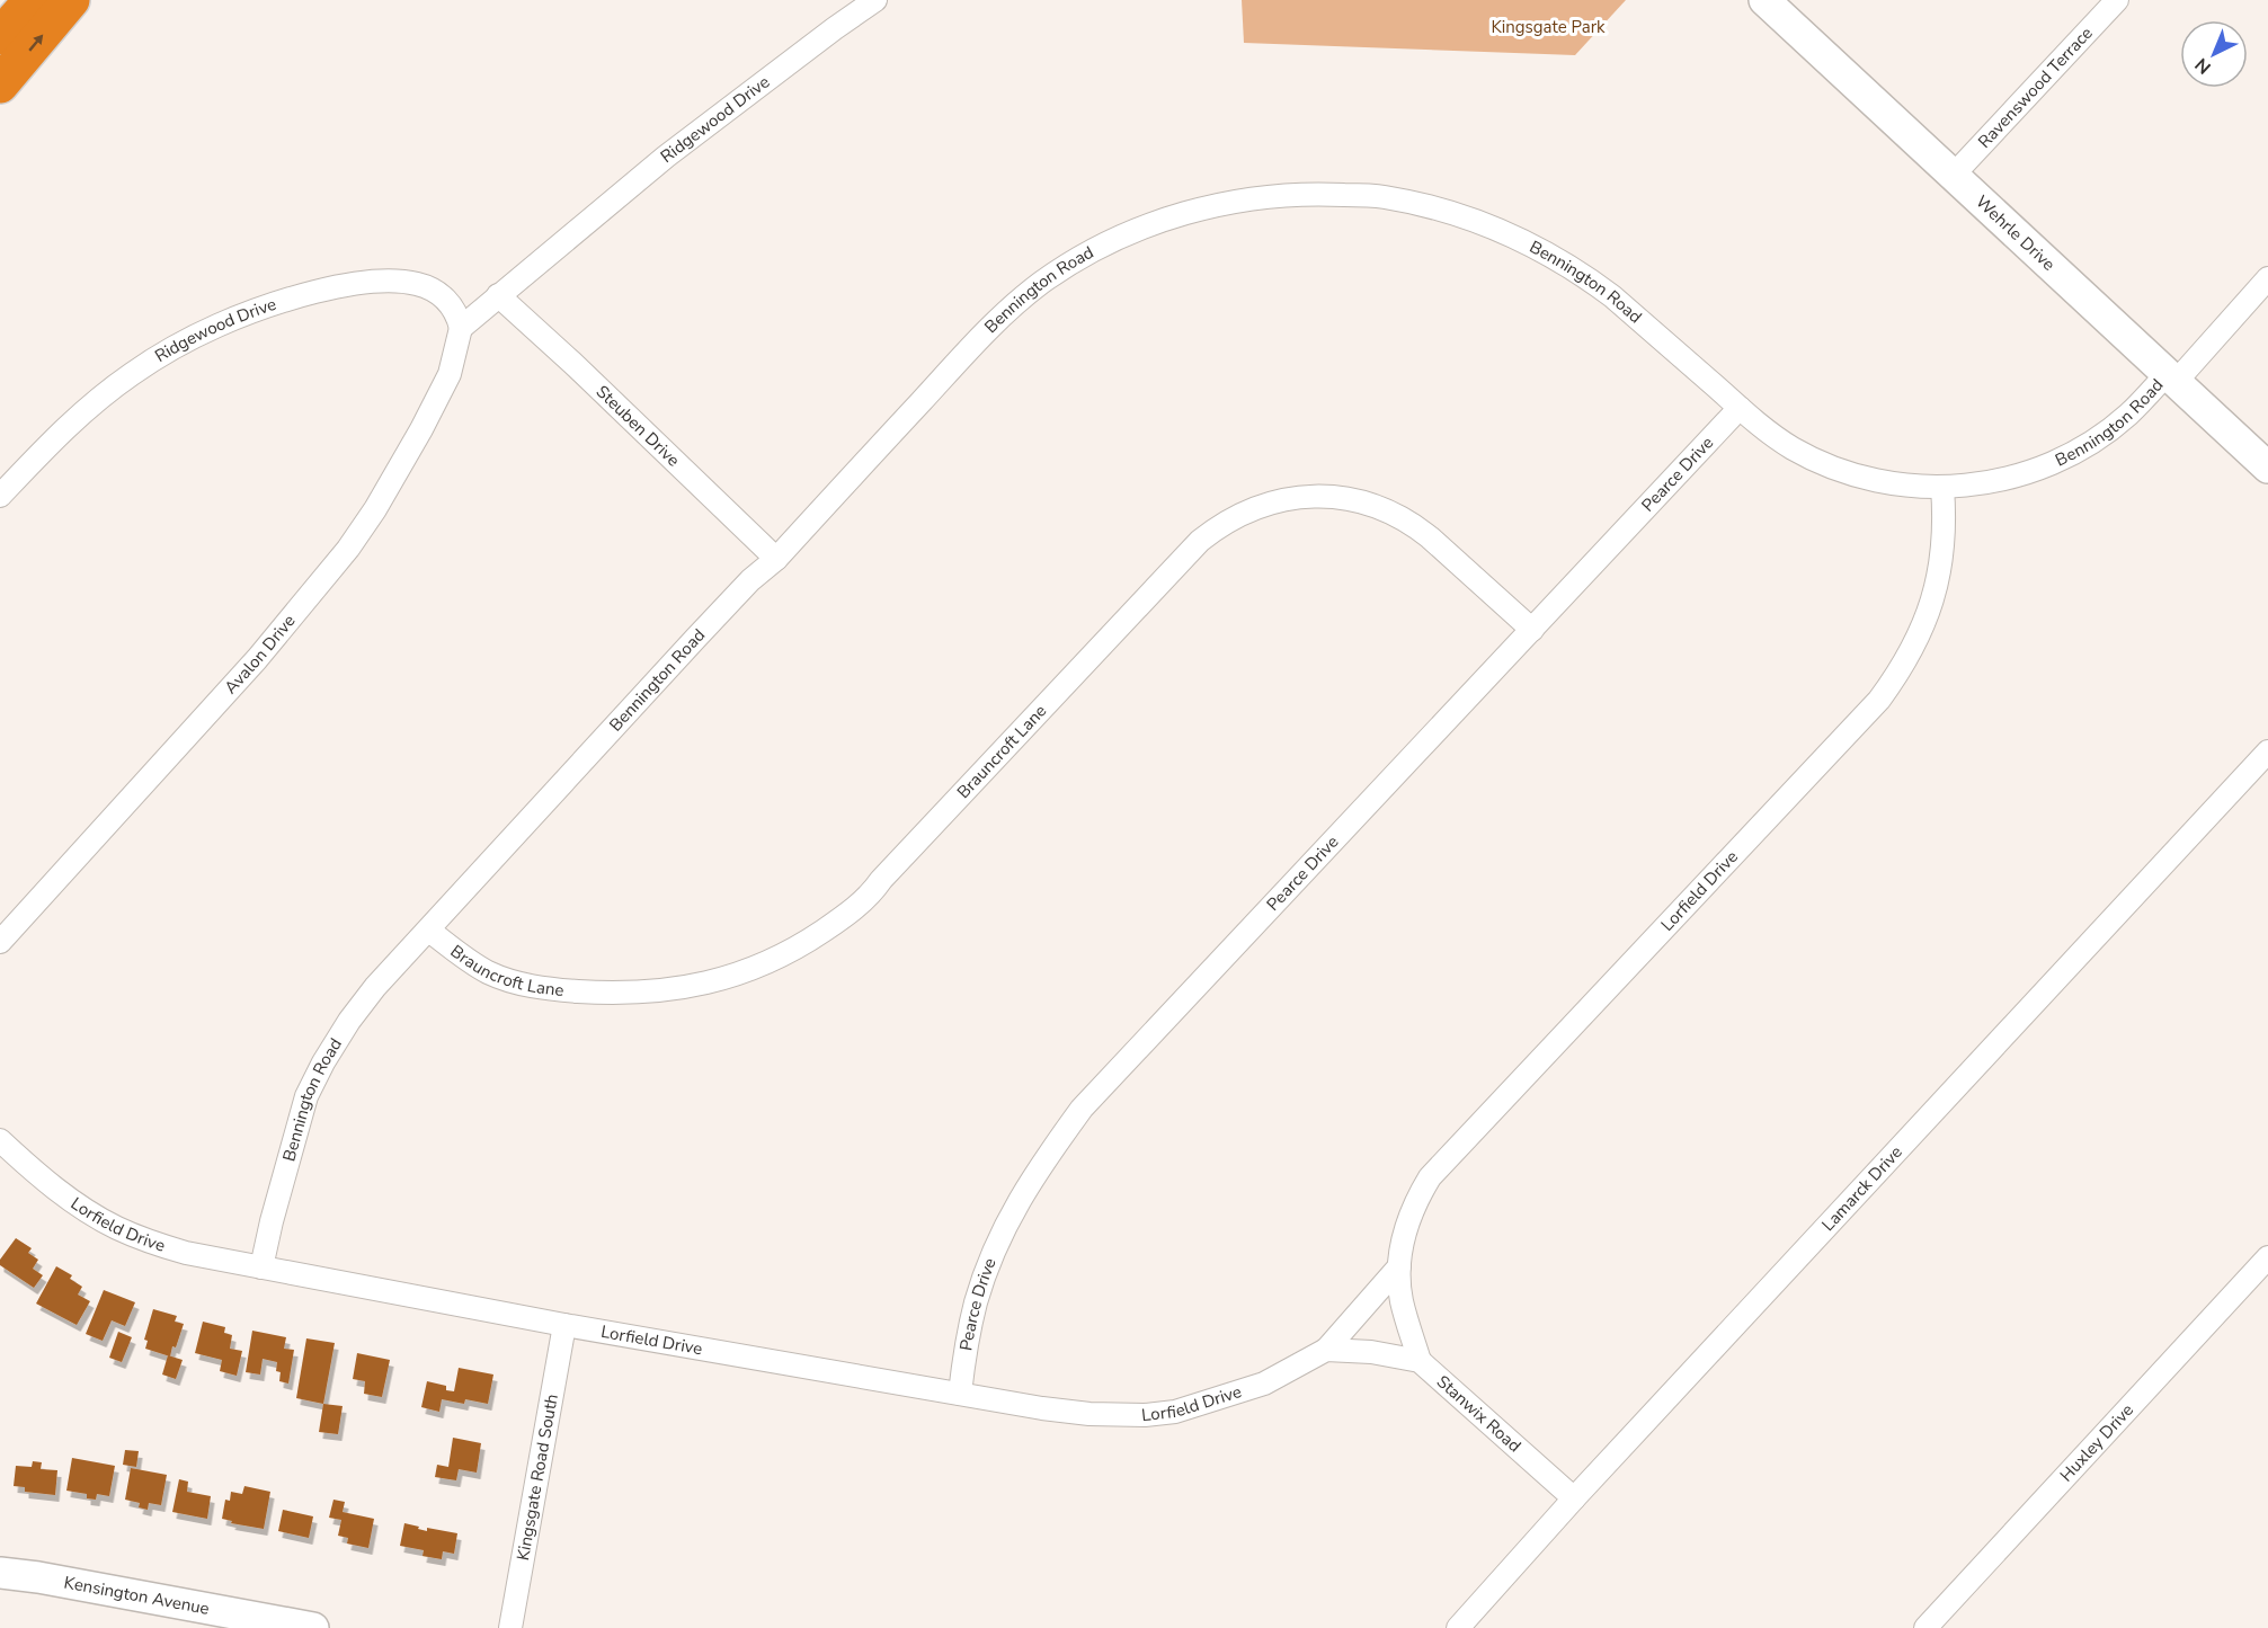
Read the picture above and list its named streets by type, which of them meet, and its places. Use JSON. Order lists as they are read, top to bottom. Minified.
{"streets":{"street":["Ravenswood Terrace","Ridgewood Drive","Wehrle Drive","Bennington Road","Steuben Drive","Pearce Drive","Avalon Drive","Brauncroft Lane","Lorfield Drive","Lamarck Drive","Stanwix Road","Huxley Drive","Kingsgate Road South","Kensington Avenue"]},"crossings":[["Ravenswood Terrace","Wehrle Drive"],["Ridgewood Drive","Steuben Drive"],["Ridgewood Drive","Avalon Drive"],["Wehrle Drive","Bennington Road"],["Bennington Road","Steuben Drive"],["Bennington Road","Pearce Drive"],["Bennington Road","Brauncroft Lane"],["Bennington Road","Lorfield Drive"],["Pearce Drive","Brauncroft Lane"],["Pearce Drive","Lorfield Drive"],["Lorfield Drive","Stanwix Road"],["Lorfield Drive","Kingsgate Road South"],["Lamarck Drive","Stanwix Road"]],"parks":["Kingsgate Park"],"north":"bottom left"}
